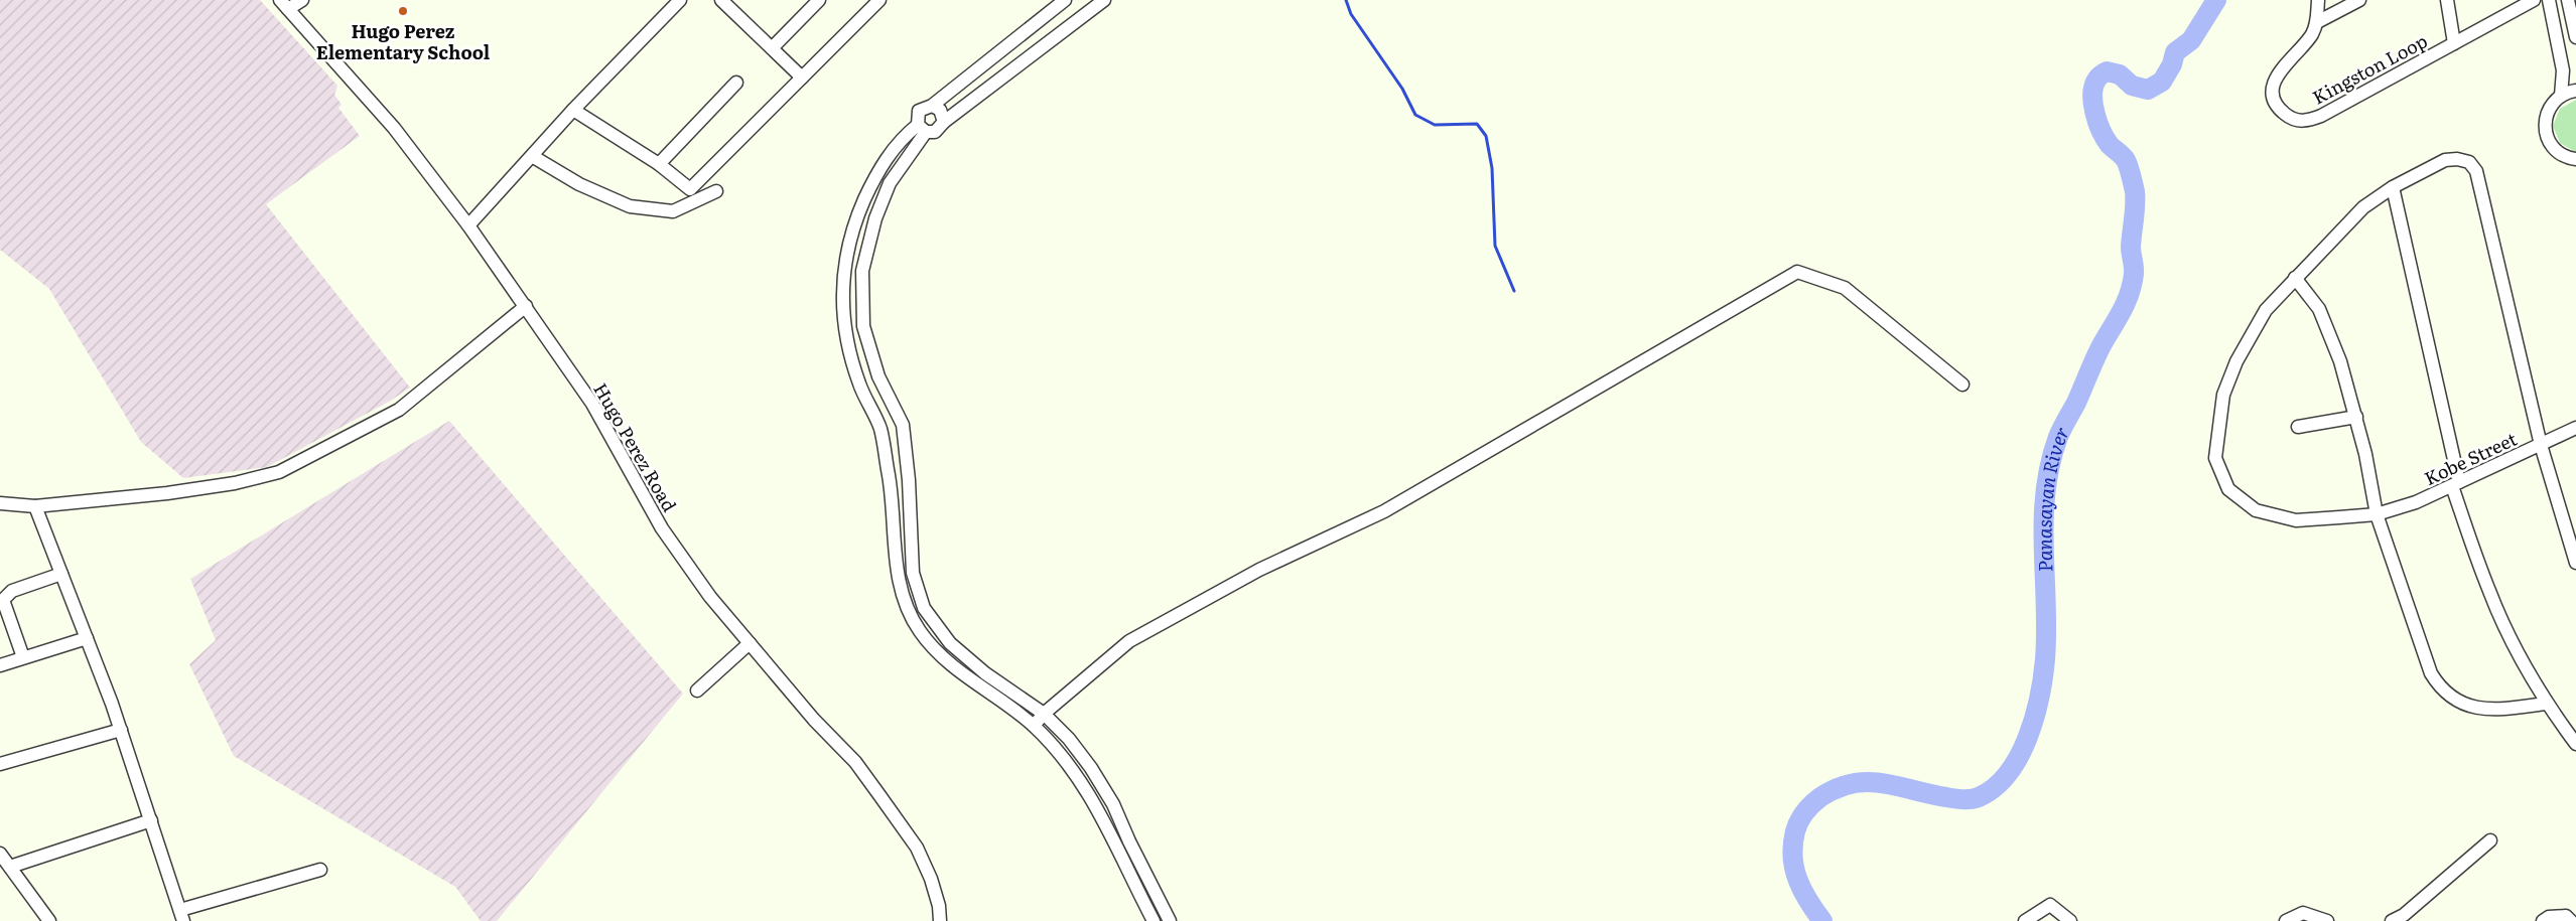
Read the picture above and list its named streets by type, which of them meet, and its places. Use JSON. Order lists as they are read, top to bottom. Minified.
{"streets":{"street":["Kingston Loop","Hugo Perez Road","Kobe Street"]},"water":["Panasayan River"],"places":["Hugo Perez Elementary School"]}
